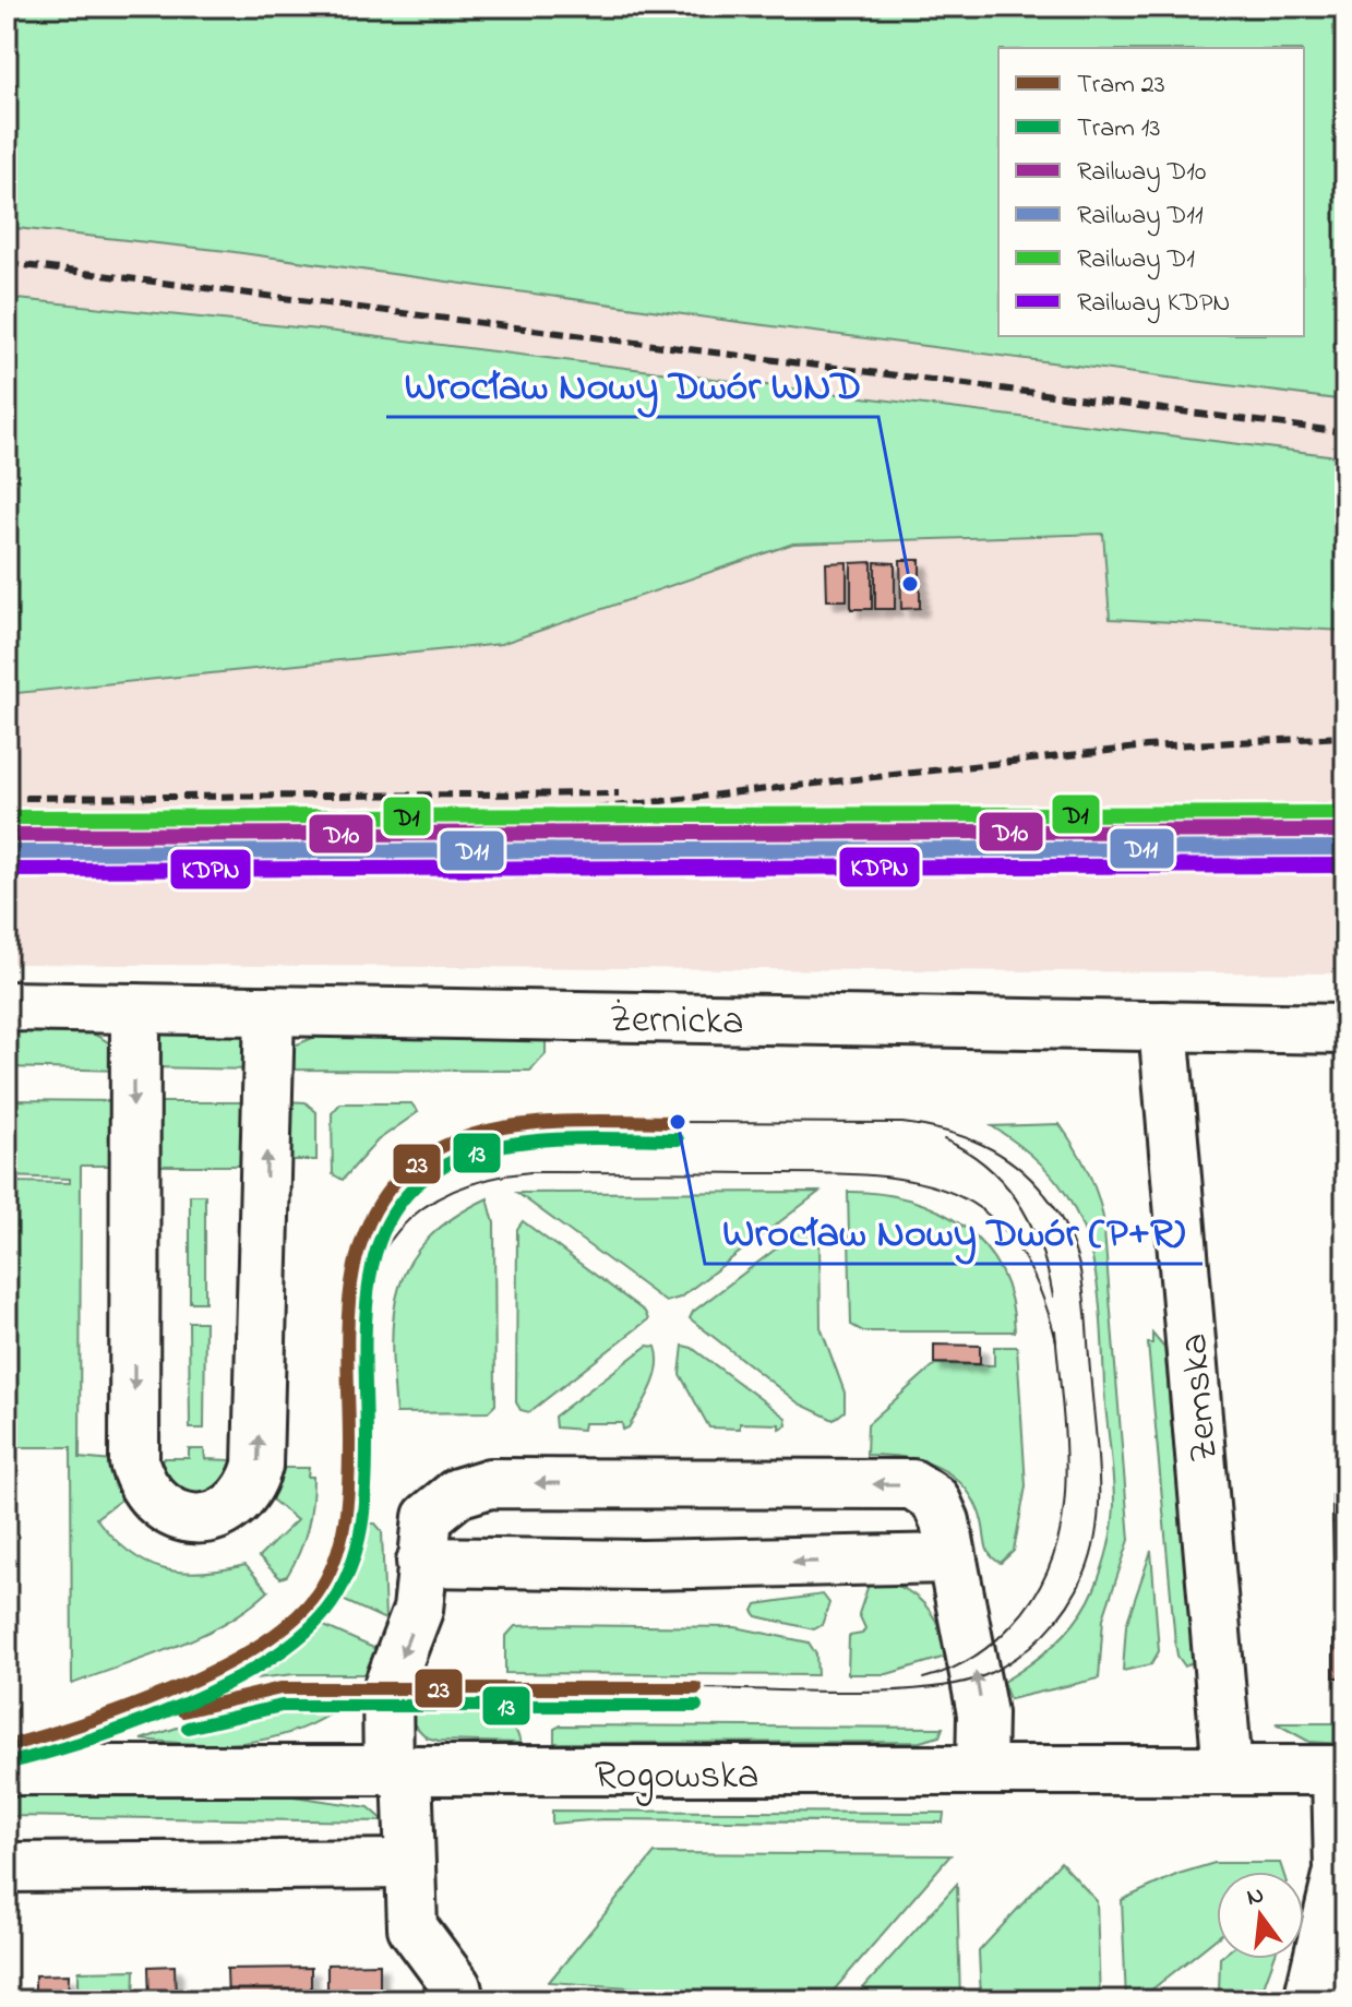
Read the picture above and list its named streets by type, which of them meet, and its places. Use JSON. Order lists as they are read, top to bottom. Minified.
{"streets":{"street":["Żernicka","Zemska","Rogowska"]},"crossings":[["Żernicka","Zemska"],["Zemska","Rogowska"]],"places":["Wrocław Nowy Dwór WND","Wrocław Nowy Dwór (P+R)"],"lines":["rail line D1","rail line D10","rail line D11","rail line KDPN","tram line 23","tram line 13"],"legend":["Tram 23","Tram 13","Railway D10","Railway D11","Railway D1","Railway KDPN"],"north":"top"}
